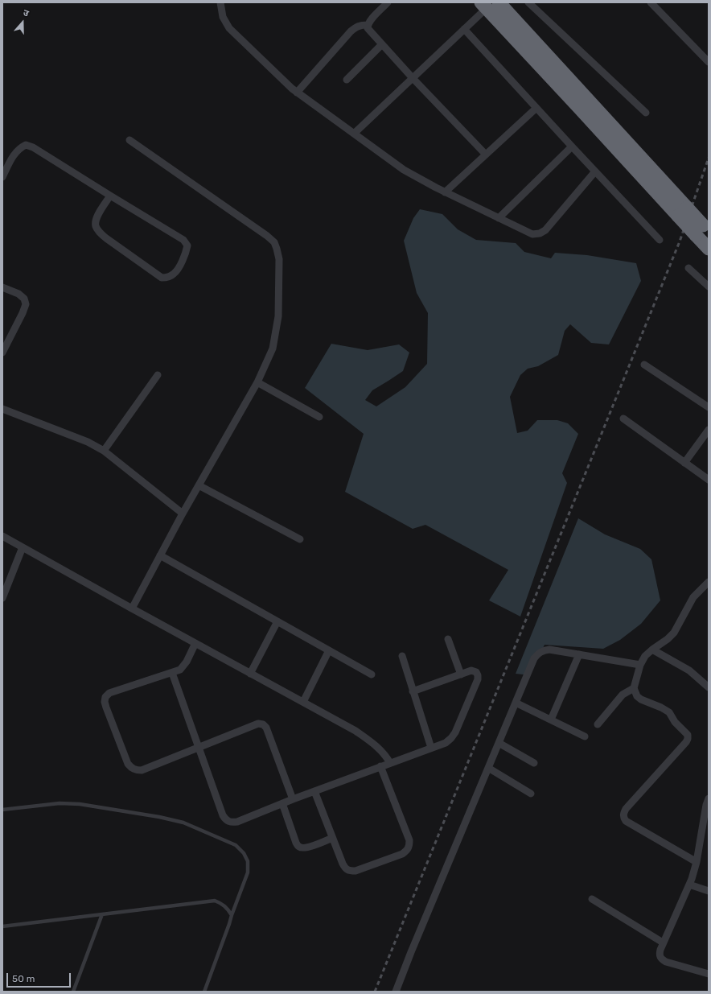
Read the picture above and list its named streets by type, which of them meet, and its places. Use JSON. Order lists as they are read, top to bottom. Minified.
{"scale_bar":"50 m","north":"top"}
